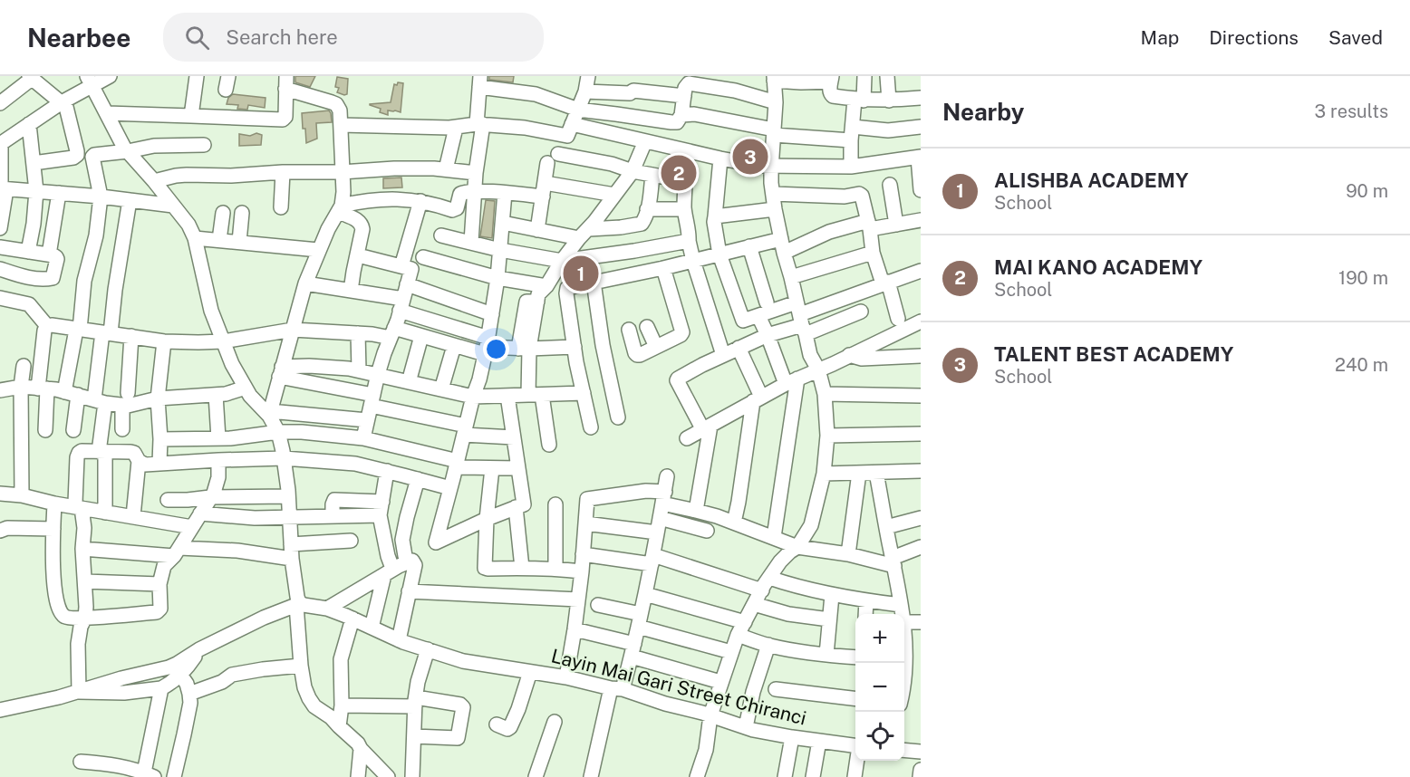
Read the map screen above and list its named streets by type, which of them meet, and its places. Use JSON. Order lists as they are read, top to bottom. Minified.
{"streets":{"street":["Layin Mai Gari Street Chiranci"]},"page":{"header":"Nearbee","search":"Search here","nav":["Map","Directions","Saved"],"heading":["Nearby","3 results"],"pins":["3","2","1"],"list":[{"mark":"1","name":"ALISHBA ACADEMY","note":"School","value":"90 m"},{"mark":"2","name":"MAI KANO ACADEMY","note":"School","value":"190 m"},{"mark":"3","name":"TALENT BEST ACADEMY","note":"School","value":"240 m"}],"map_buttons":["+","−"]}}
